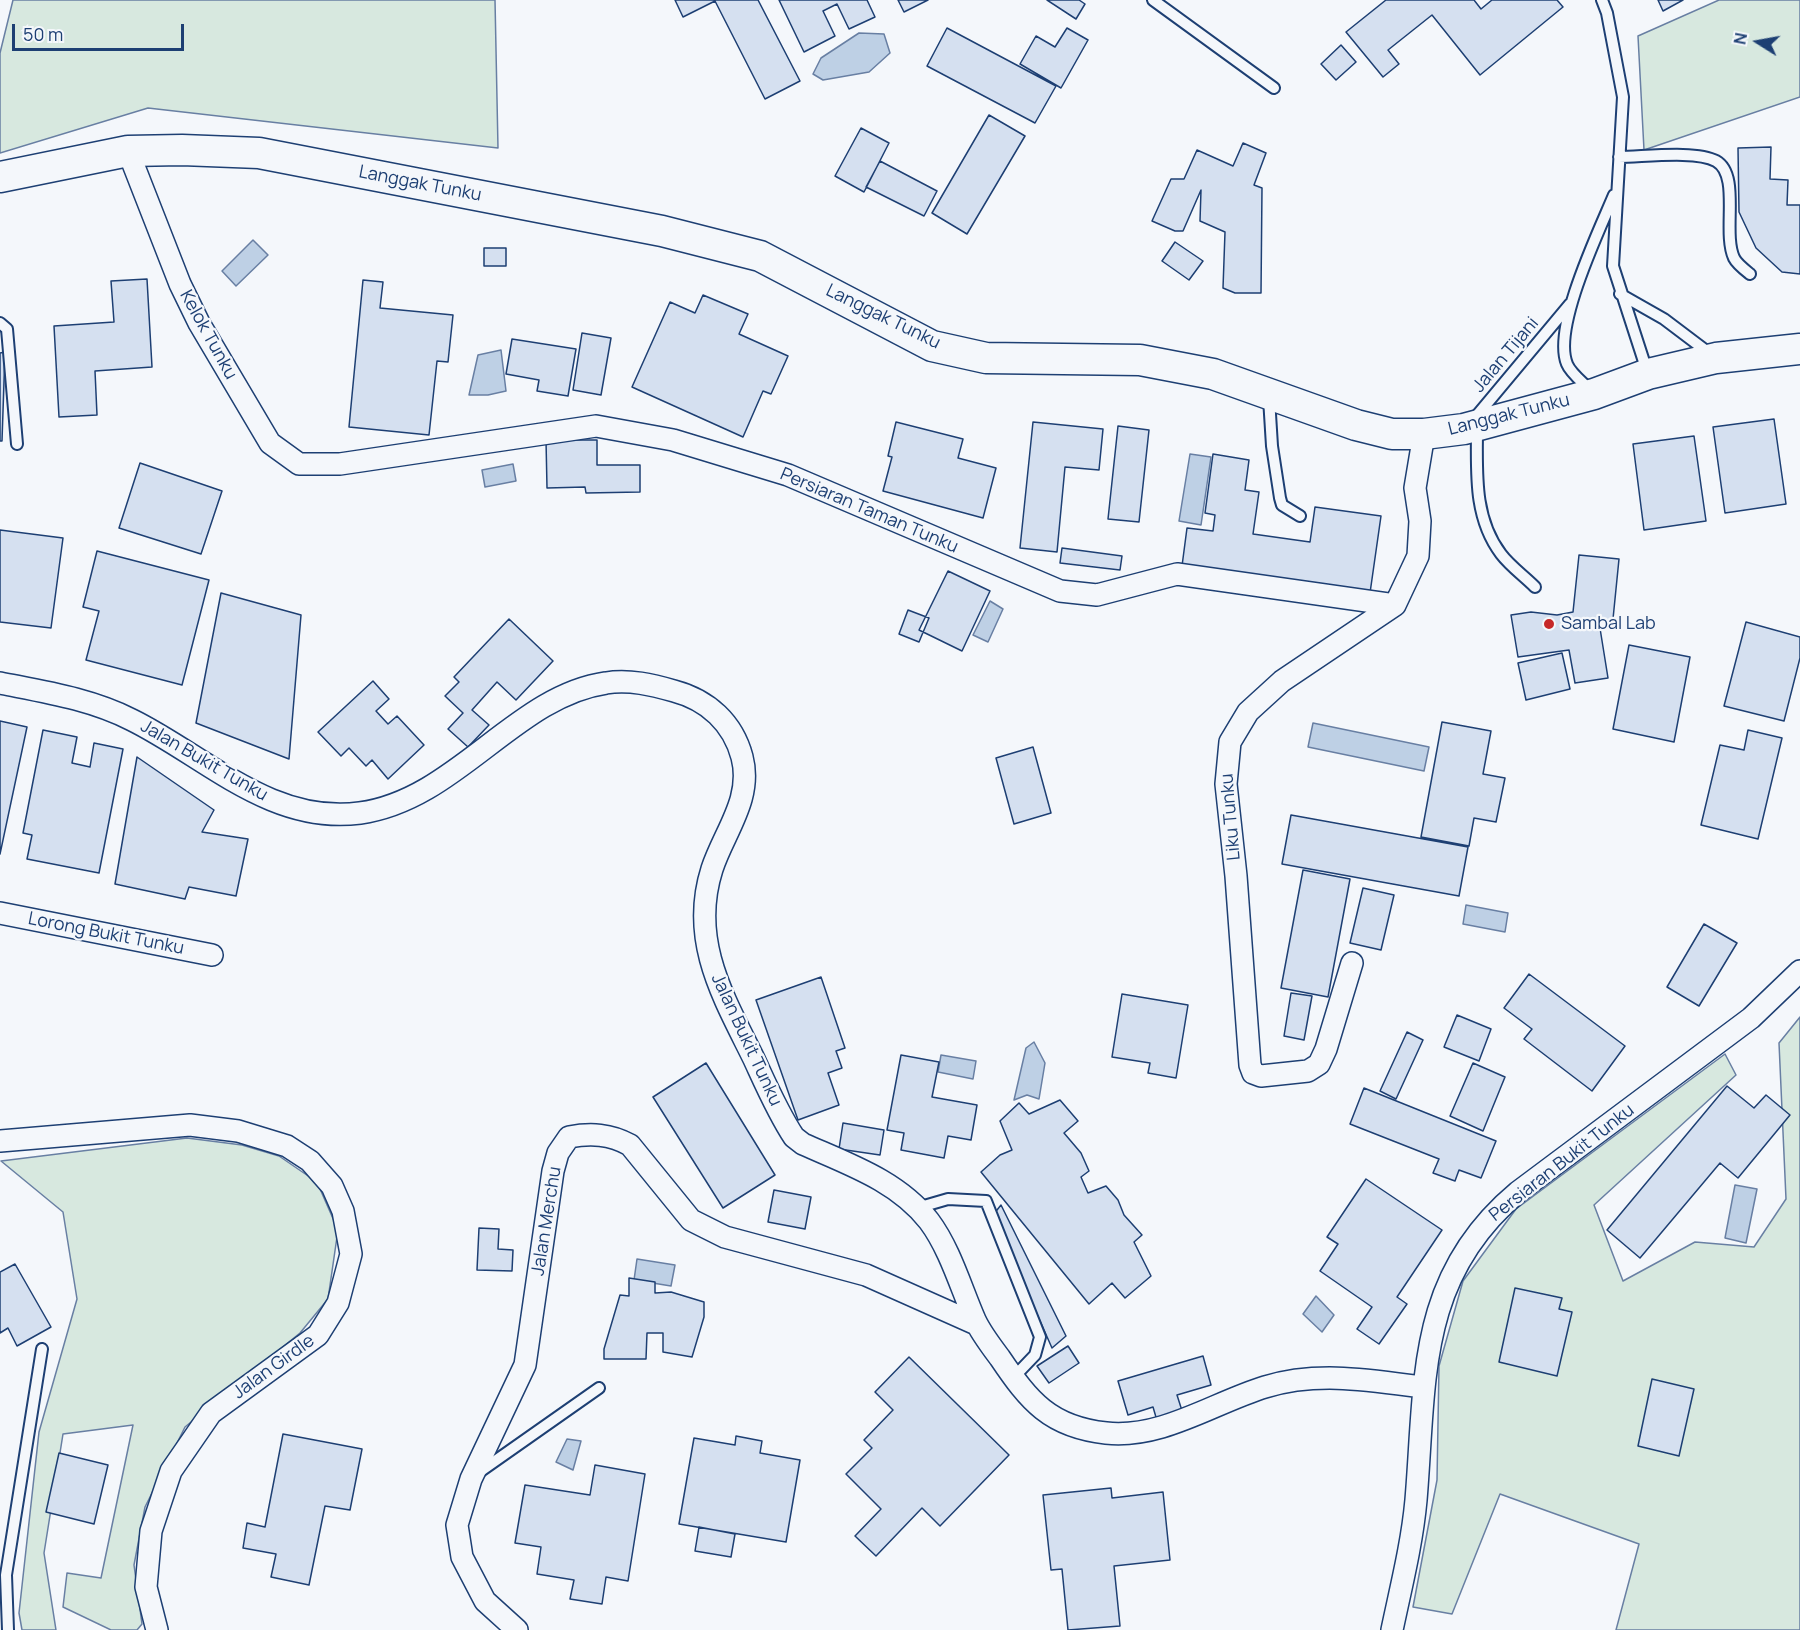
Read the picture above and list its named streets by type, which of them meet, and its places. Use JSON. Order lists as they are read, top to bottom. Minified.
{"streets":{"street":["Langgak Tunku","Kelok Tunku","Persiaran Taman Tunku","Jalan Bukit Tunku","Liku Tunku","Lorong Bukit Tunku","Persiaran Bukit Tunku","Jalan Merchu","Jalan Girdle"],"lane":["Jalan Tijani"]},"crossings":[["Langgak Tunku","Kelok Tunku"],["Langgak Tunku","Jalan Tijani"],["Kelok Tunku","Persiaran Taman Tunku"],["Persiaran Taman Tunku","Liku Tunku"],["Jalan Bukit Tunku","Persiaran Bukit Tunku"],["Jalan Bukit Tunku","Jalan Merchu"]],"places":["Sambal Lab"],"scale_bar":"50 m","north":"left"}
